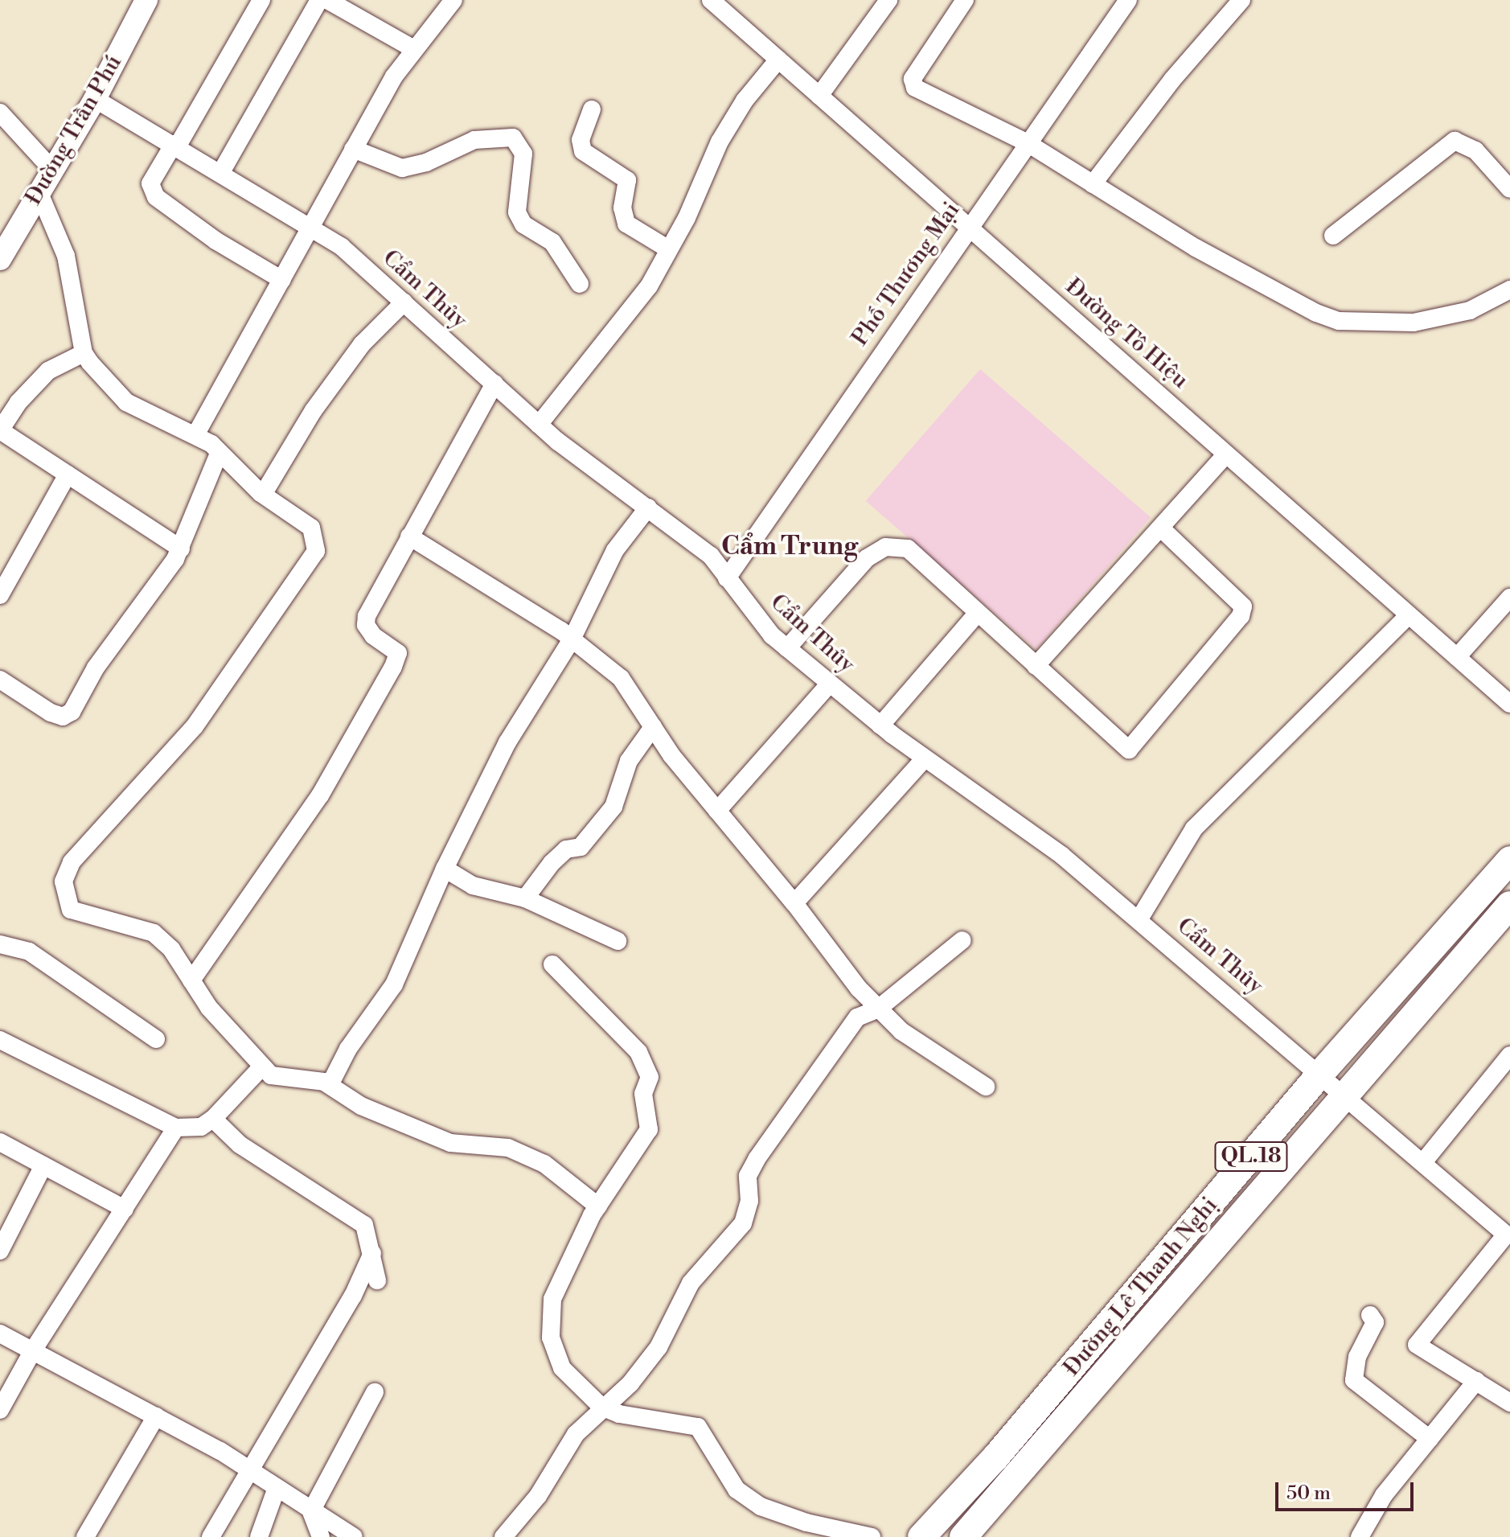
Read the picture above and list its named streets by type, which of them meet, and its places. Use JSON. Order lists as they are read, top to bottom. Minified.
{"streets":{"highway":["QL.18","Đường Lê Thanh Nghị"],"main road":["Đường Trần Phú"],"street":["Phố Thương Mại","Cẩm Thủy","Đường Tô Hiệu"]},"crossings":[["Đường Trần Phú","Cẩm Thủy"],["Phố Thương Mại","Cẩm Thủy"],["Phố Thương Mại","Đường Tô Hiệu"],["Cẩm Thủy","Đường Lê Thanh Nghị"]],"districts":["Cẩm Trung"],"scale_bar":"50 m"}
